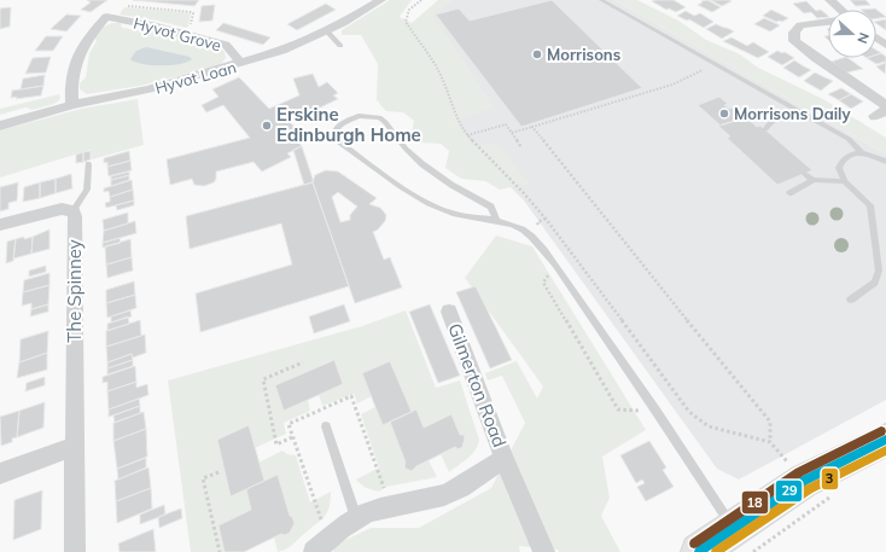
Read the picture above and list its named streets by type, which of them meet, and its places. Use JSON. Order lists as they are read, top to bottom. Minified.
{"streets":{"street":["Hyvot Grove","Hyvot Loan","The Spinney","Gilmerton Road"]},"crossings":[["Hyvot Grove","Hyvot Loan"]],"places":["Morrisons","Morrisons Daily","Erskine Edinburgh Home"],"lines":["transit line 18","transit line 29","transit line 3"],"north":"right"}
